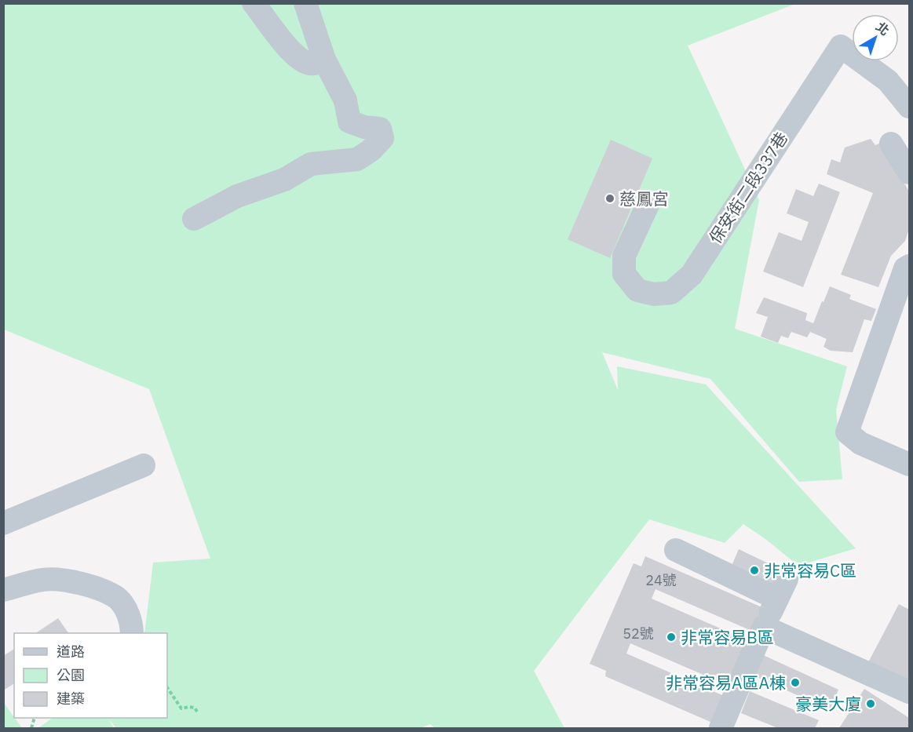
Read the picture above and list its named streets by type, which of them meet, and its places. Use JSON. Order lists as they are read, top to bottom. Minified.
{"streets":{"street":["保安街二段337巷"]},"places":["慈鳳宮","非常容易C區","非常容易B區","非常容易A區A棟","豪美大廈"],"house_numbers":["24號","52號"],"legend":["道路","公園","建築"],"north":"top right"}
